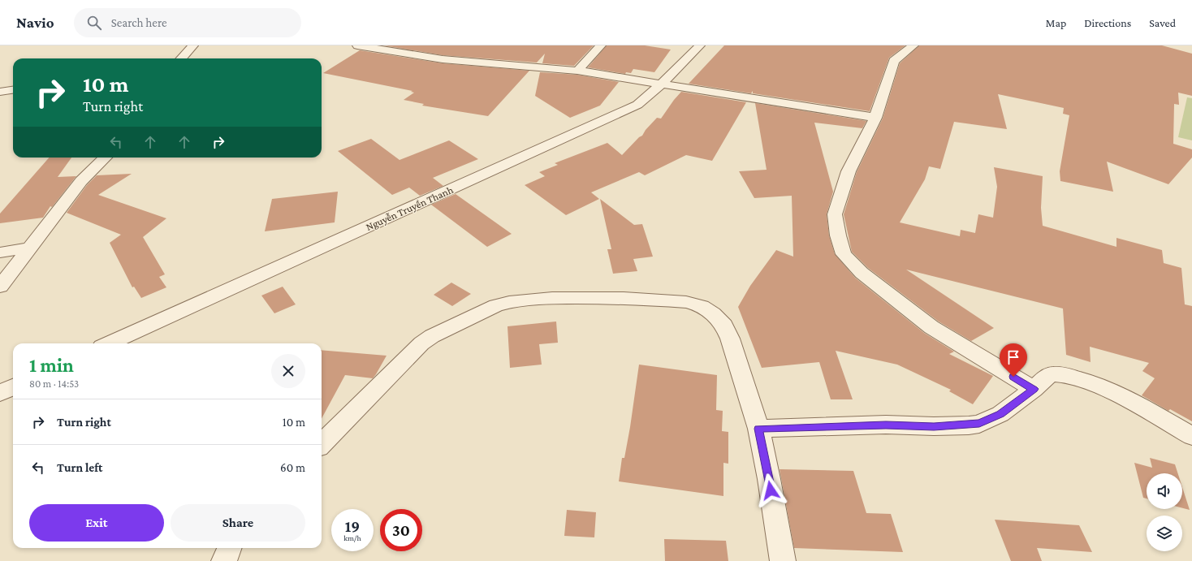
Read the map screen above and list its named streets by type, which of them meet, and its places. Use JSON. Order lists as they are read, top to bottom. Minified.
{"streets":{"street":["Nguyễn Truyền Thanh"]},"page":{"header":"Navio","search":"Search here","nav":["Map","Directions","Saved"],"turn":["10 m","Turn right"],"heading":["1 min","80 m · 14:53"],"list":[{"name":"Turn right","value":"10 m"},{"name":"Turn left","value":"60 m"}],"buttons":["Exit","Share"],"speed":"19 km/h","limit":"30"}}
